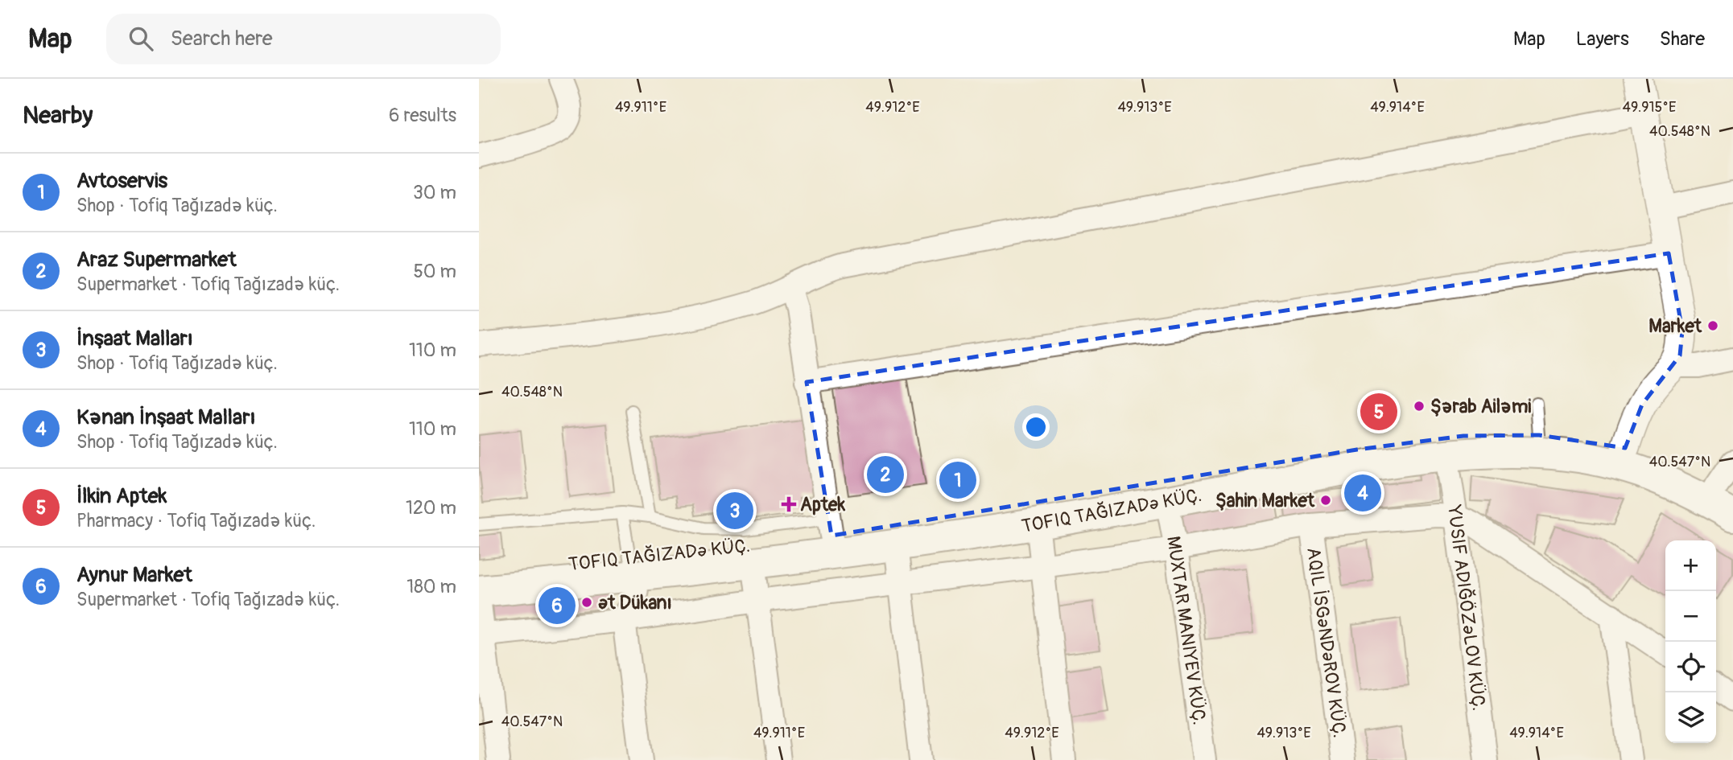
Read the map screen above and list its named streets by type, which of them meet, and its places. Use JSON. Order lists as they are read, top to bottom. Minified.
{"streets":{"street":["MUXTAR MANIYEV KÜÇ.","AQIL İSGƏNDƏROV KÜÇ."]},"places":{"other":["Market","Şərab Ailəmi","Şahin Market","Ət Dükanı"],"health":["Aptek"]},"page":{"header":"Map","search":"Search here","nav":["Map","Layers","Share"],"heading":["Nearby","6 results"],"list":[{"mark":"1","name":"Avtoservis","note":"Shop · Tofiq Tağızadə küç.","value":"30 m"},{"mark":"2","name":"Araz Supermarket","note":"Supermarket · Tofiq Tağızadə küç.","value":"50 m"},{"mark":"3","name":"İnşaat Malları","note":"Shop · Tofiq Tağızadə küç.","value":"110 m"},{"mark":"4","name":"Kənan İnşaat Malları","note":"Shop · Tofiq Tağızadə küç.","value":"110 m"},{"mark":"5","name":"İlkin Aptek","note":"Pharmacy · Tofiq Tağızadə küç.","value":"120 m"},{"mark":"6","name":"Aynur Market","note":"Supermarket · Tofiq Tağızadə küç.","value":"180 m"}],"pins":["5","2","1","4","3","6"],"map_buttons":["+","−"]},"coordinates":["49.911°E","49.912°E","49.913°E","49.914°E","49.915°E","40.548°N","40.547°N"]}
